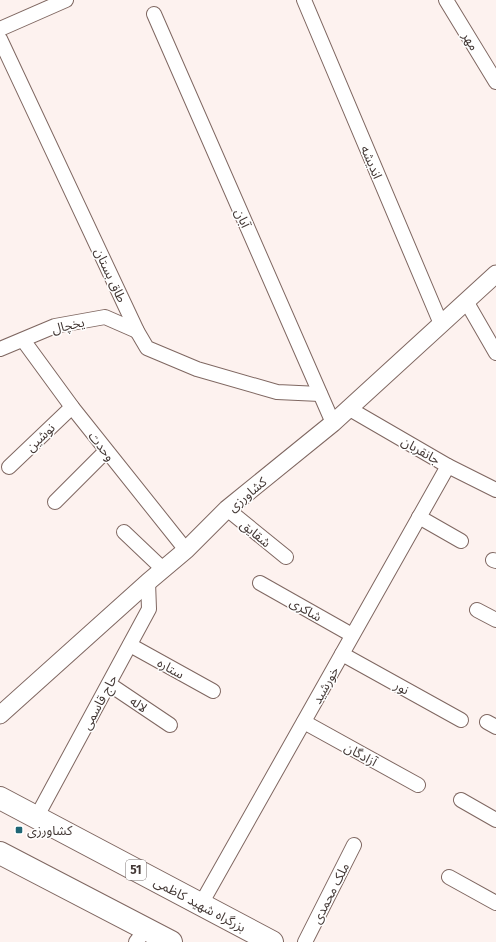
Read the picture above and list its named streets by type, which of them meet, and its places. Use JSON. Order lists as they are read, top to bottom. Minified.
{"streets":{"highway":["51","بزرگراه شهید کاظمی"],"street":["مهر","اندیشه","آبان","طاق بستان","یخچال","نوشین","وحدت","جانقربان","کشاورزی","شقایق","شاکری","ستاره","خورشید","نور","حاج قاسمی","لاله","آزادگان","ملک محمدی"]},"crossings":[["اندیشه","کشاورزی"],["آبان","طاق بستان"],["آبان","کشاورزی"],["طاق بستان","یخچال"],["یخچال","وحدت"],["نوشین","وحدت"],["وحدت","کشاورزی"],["جانقربان","کشاورزی"],["جانقربان","خورشید"],["کشاورزی","شقایق"],["کشاورزی","حاج قاسمی"],["شاکری","خورشید"],["ستاره","حاج قاسمی"],["خورشید","نور"],["خورشید","آزادگان"],["خورشید","بزرگراه شهید کاظمی"],["حاج قاسمی","لاله"],["حاج قاسمی","بزرگراه شهید کاظمی"]],"places":{"transit":["کشاورزی"]}}
